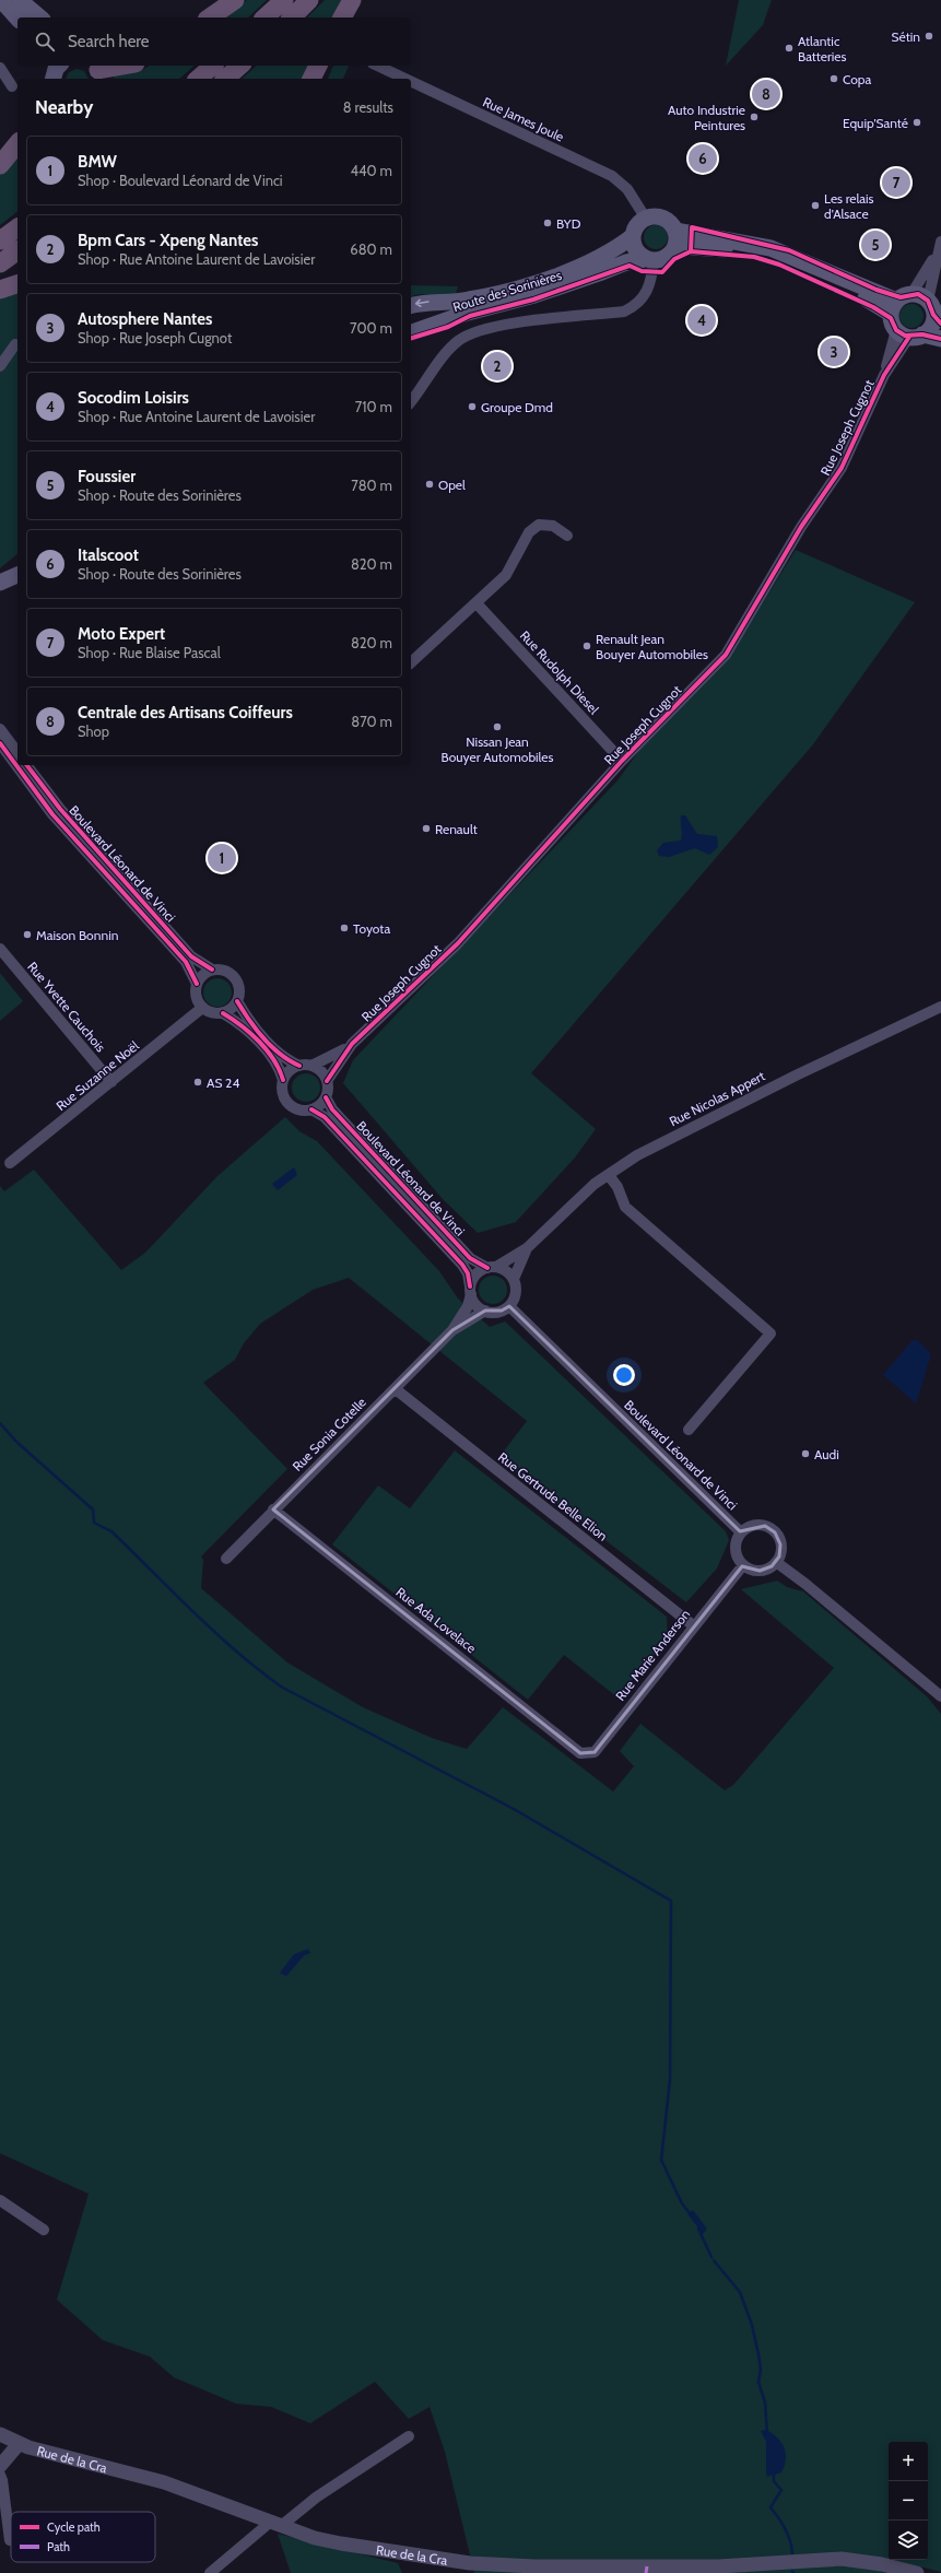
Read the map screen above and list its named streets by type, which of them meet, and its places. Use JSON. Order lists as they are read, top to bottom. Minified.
{"streets":{"main road":["Route des Sorinières"],"street":["Rue James Joule","Rue Joseph Cugnot","Rue Rudolph Diesel","Boulevard Léonard de Vinci","Rue Yvette Cauchois","Rue Suzanne Noël","Rue Nicolas Appert","Rue Sonia Cotelle","Rue Gertrude Belle Elion","Rue Ada Lovelace","Rue Marie Anderson","Rue de la Cra"]},"crossings":[["Rue James Joule","Route des Sorinières"],["Rue Joseph Cugnot","Rue Rudolph Diesel"],["Rue Joseph Cugnot","Boulevard Léonard de Vinci"],["Boulevard Léonard de Vinci","Rue Suzanne Noël"],["Boulevard Léonard de Vinci","Rue Marie Anderson"],["Rue Yvette Cauchois","Rue Suzanne Noël"],["Rue Sonia Cotelle","Rue Gertrude Belle Elion"],["Rue Sonia Cotelle","Rue Ada Lovelace"],["Rue Gertrude Belle Elion","Rue Marie Anderson"],["Rue Ada Lovelace","Rue Marie Anderson"]],"places":["Sétin","Atlantic Batteries","Copa","Auto Industrie Peintures","Equip'Santé","Les relais d'Alsace","BYD","Groupe Dmd","Opel","Renault Jean Bouyer Automobiles","Nissan Jean Bouyer Automobiles","Renault","Toyota","Maison Bonnin","AS 24","Audi"],"legend":["Cycle path","Path"],"page":{"search":"Search here","pins":["8","6","7","5","4","3","2","1"],"heading":["Nearby","8 results"],"list":[{"mark":"1","name":"BMW","note":"Shop · Boulevard Léonard de Vinci","value":"440 m"},{"mark":"2","name":"Bpm Cars - Xpeng Nantes","note":"Shop · Rue Antoine Laurent de Lavoisier","value":"680 m"},{"mark":"3","name":"Autosphere Nantes","note":"Shop · Rue Joseph Cugnot","value":"700 m"},{"mark":"4","name":"Socodim Loisirs","note":"Shop · Rue Antoine Laurent de Lavoisier","value":"710 m"},{"mark":"5","name":"Foussier","note":"Shop · Route des Sorinières","value":"780 m"},{"mark":"6","name":"Italscoot","note":"Shop · Route des Sorinières","value":"820 m"},{"mark":"7","name":"Moto Expert","note":"Shop · Rue Blaise Pascal","value":"820 m"},{"mark":"8","name":"Centrale des Artisans Coiffeurs","note":"Shop","value":"870 m"}],"map_buttons":["+","−"]}}
